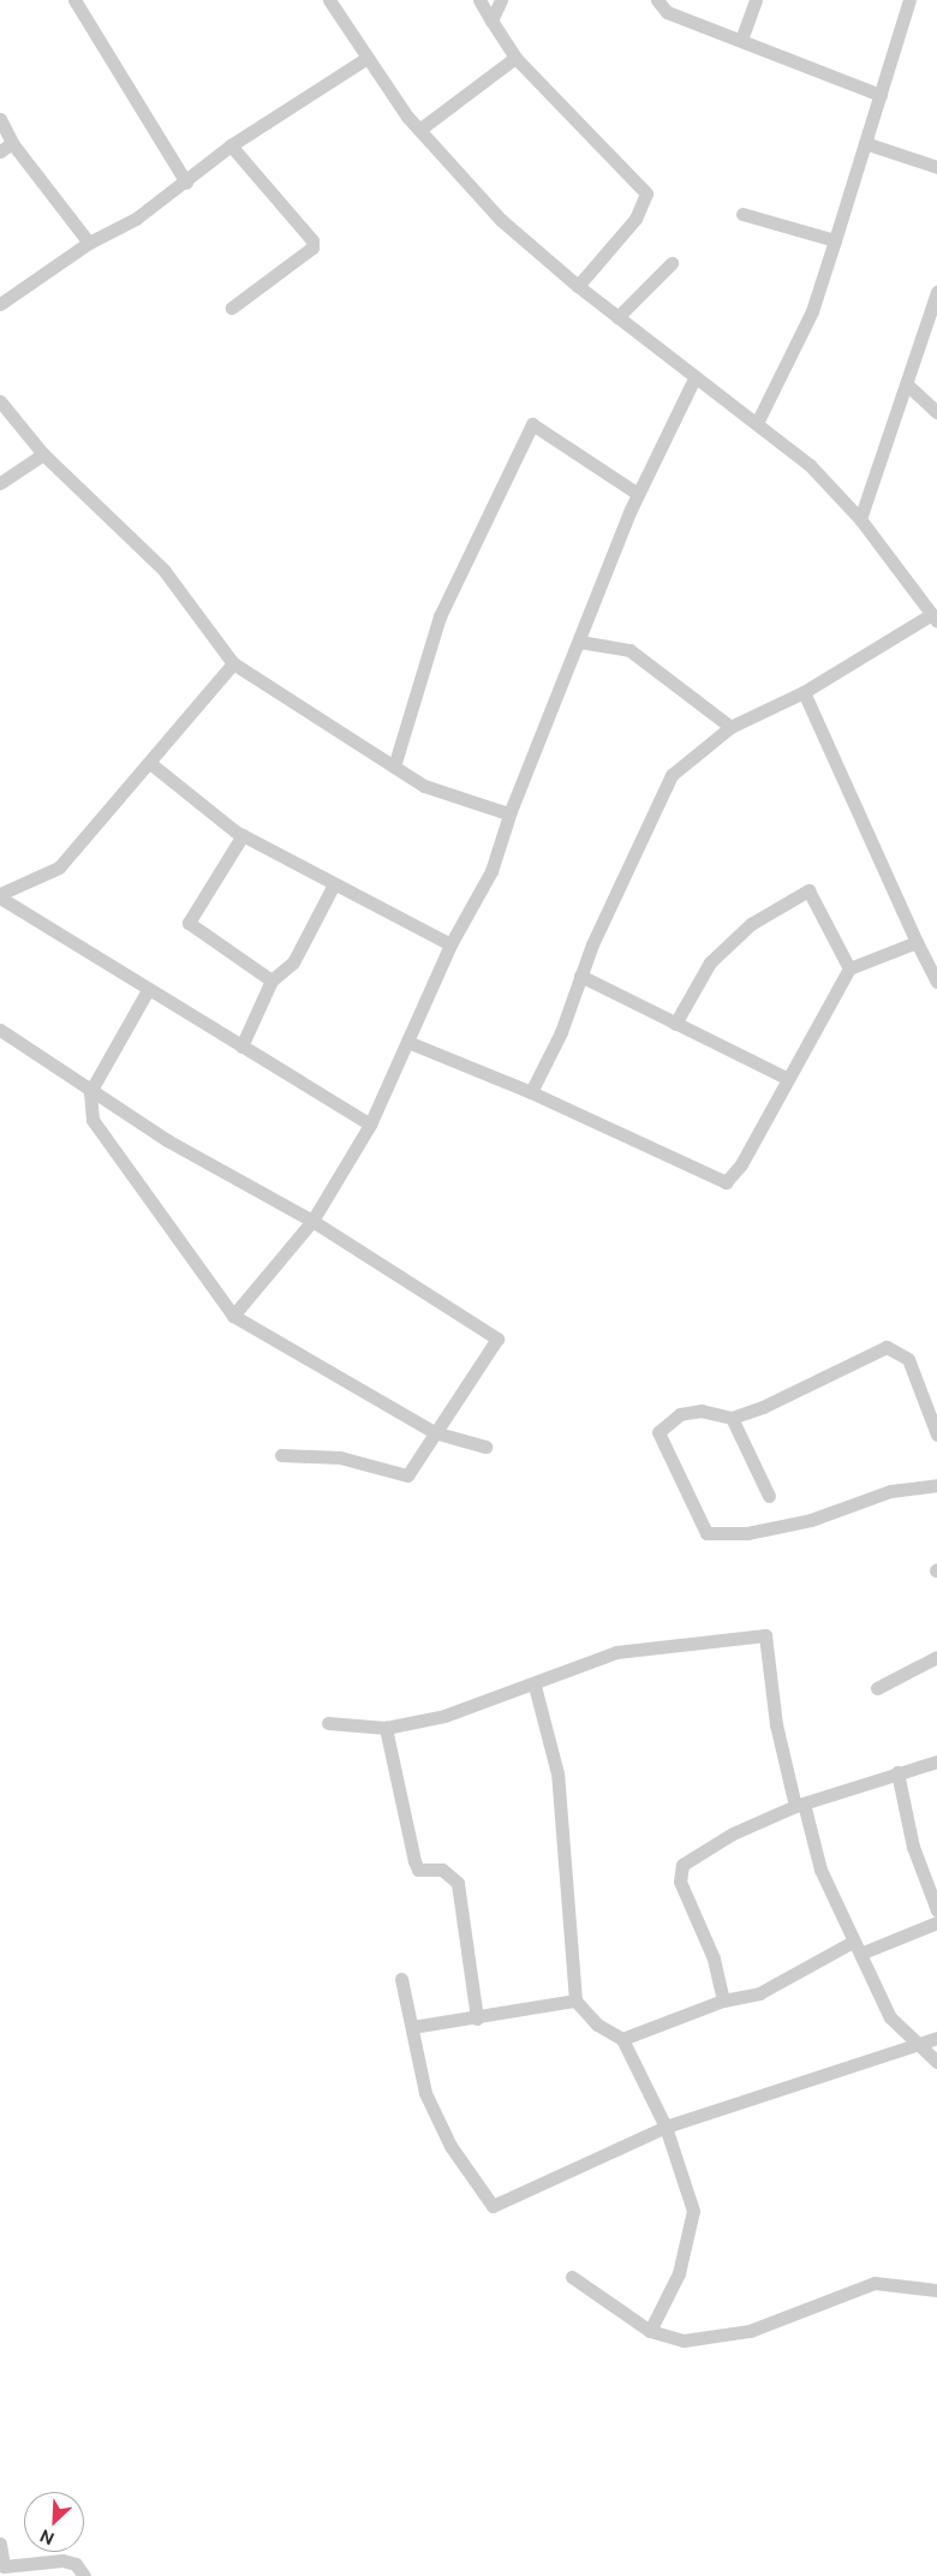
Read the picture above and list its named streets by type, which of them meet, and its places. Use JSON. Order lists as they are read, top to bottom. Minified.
{"north":"bottom left"}
